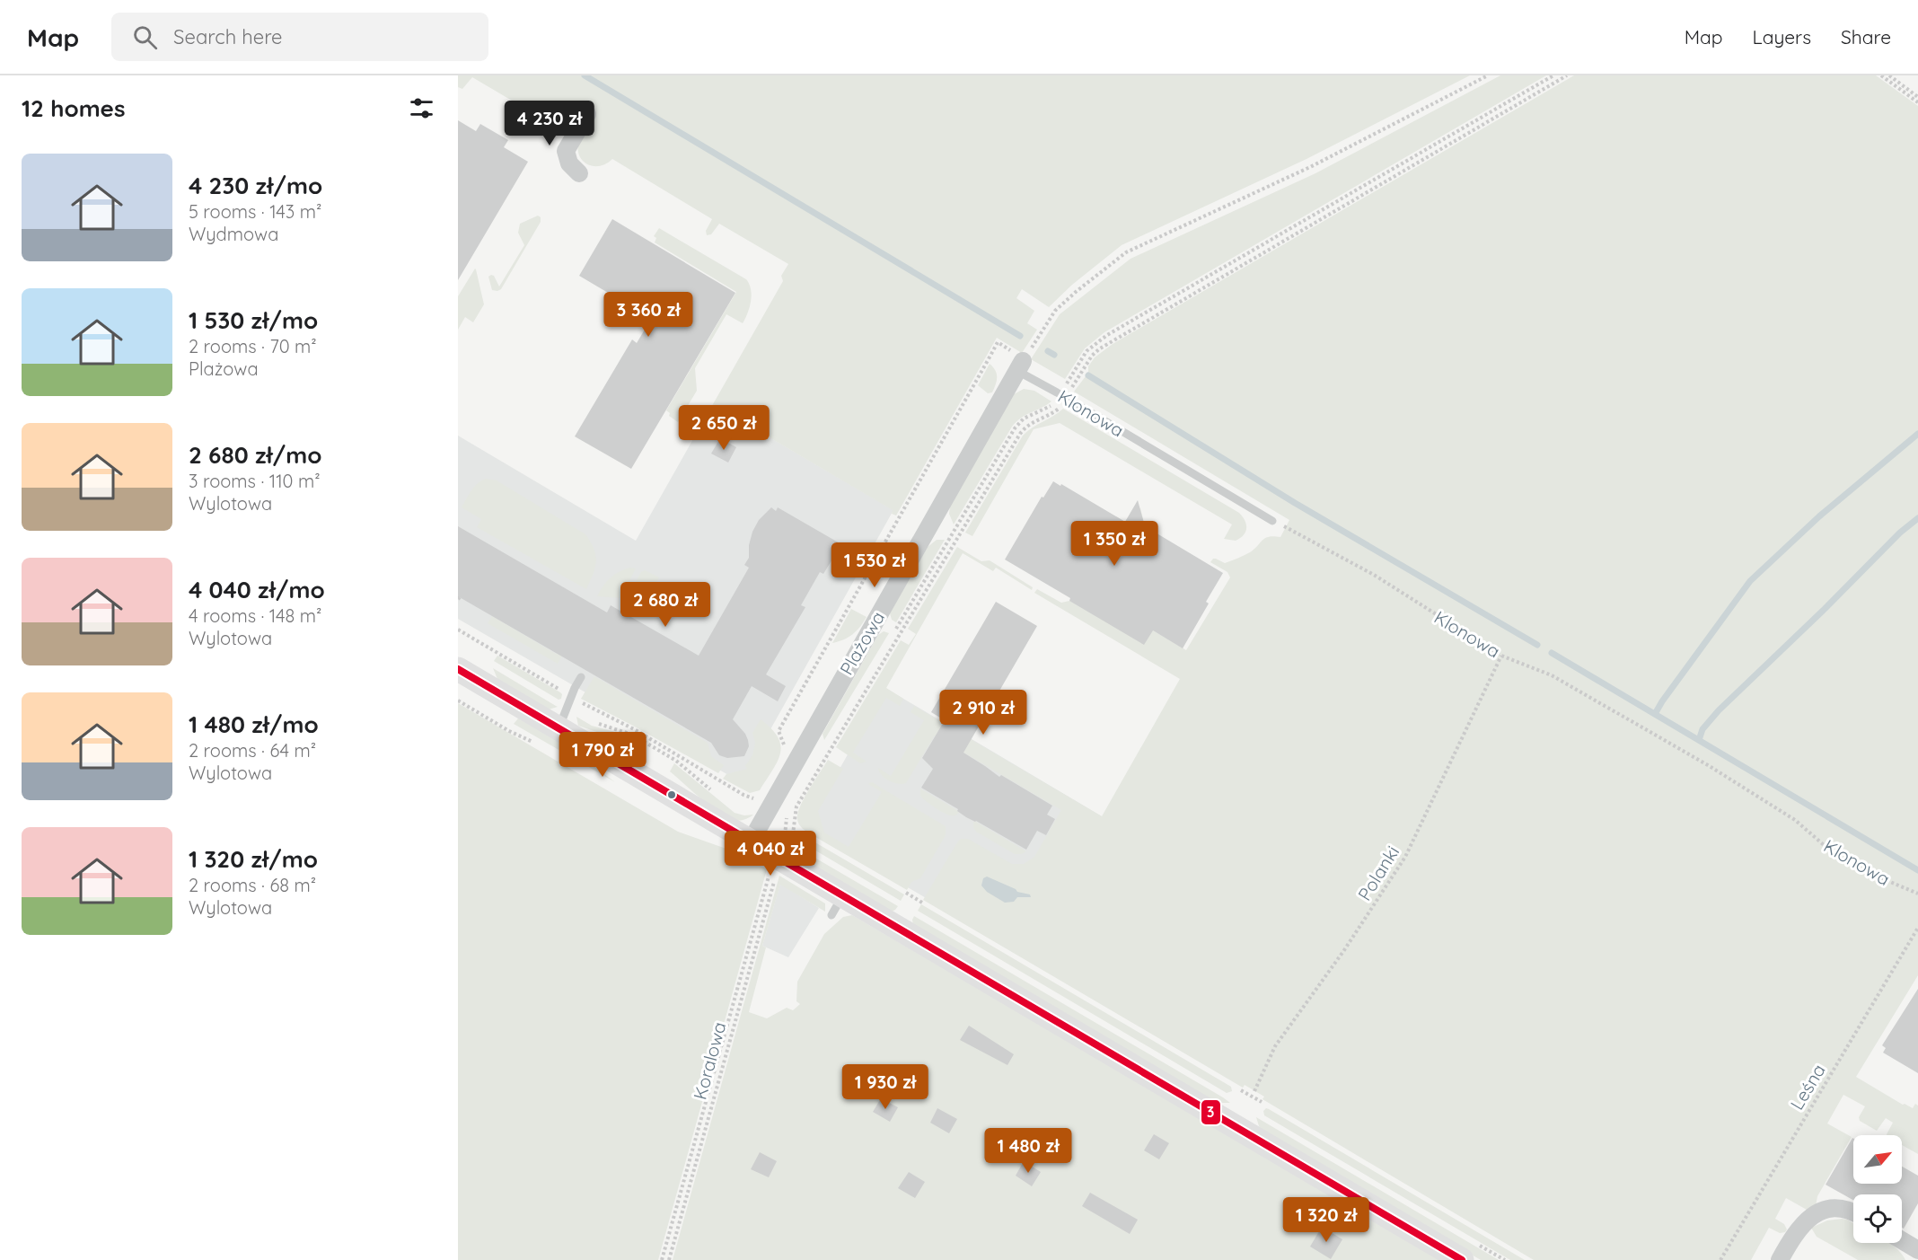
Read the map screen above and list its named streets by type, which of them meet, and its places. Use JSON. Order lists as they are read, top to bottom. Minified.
{"streets":{"street":["Plażowa"],"lane":["Klonowa"],"path":["Polanki","Koralowa","Leśna"]},"crossings":[["Klonowa","Plażowa"],["Klonowa","Polanki"]],"lines":["transit line 3"],"north":"top right","page":{"header":"Map","search":"Search here","nav":["Map","Layers","Share"],"heading":"12 homes","price":["4 230 zł","3 360 zł","2 650 zł","1 350 zł","1 530 zł","2 680 zł","2 910 zł","1 790 zł","4 040 zł","1 930 zł","1 480 zł","1 320 zł"],"list":[{"name":"4 230 zł/mo","note":"5 rooms · 143 m² · Wydmowa"},{"name":"1 530 zł/mo","note":"2 rooms · 70 m² · Plażowa"},{"name":"2 680 zł/mo","note":"3 rooms · 110 m² · Wylotowa"},{"name":"4 040 zł/mo","note":"4 rooms · 148 m² · Wylotowa"},{"name":"1 480 zł/mo","note":"2 rooms · 64 m² · Wylotowa"},{"name":"1 320 zł/mo","note":"2 rooms · 68 m² · Wylotowa"}]}}
